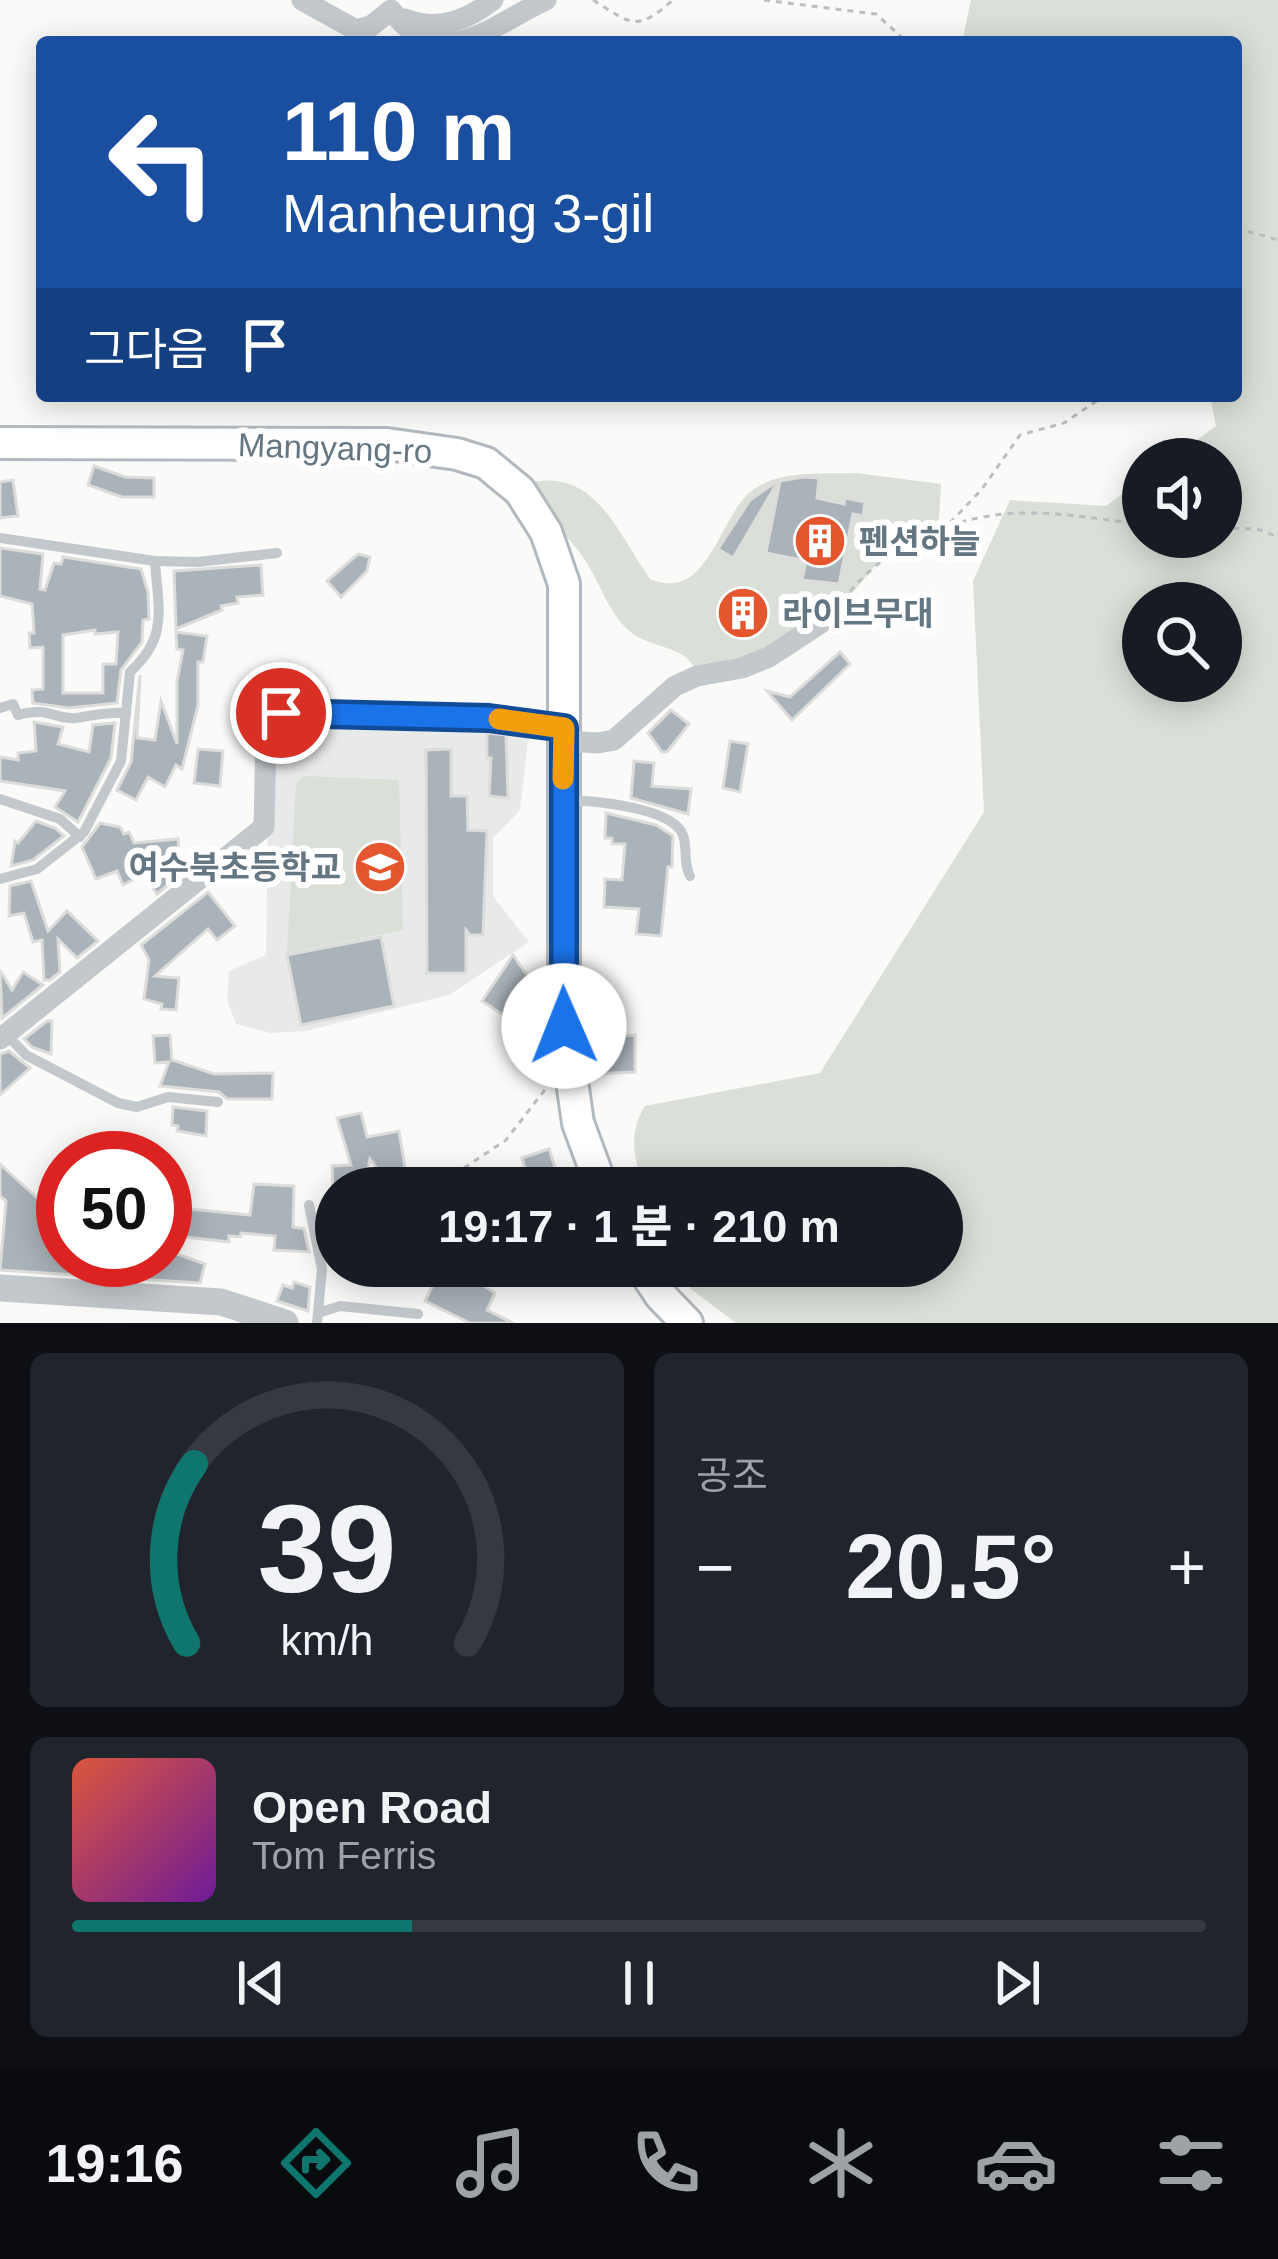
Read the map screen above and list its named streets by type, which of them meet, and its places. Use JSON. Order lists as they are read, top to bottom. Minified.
{"streets":{"main road":["Mangyang-ro"]},"places":{"building":["펜션하늘","라이브무대"],"school or university":["여수북초등학교"]},"page":{"turn":["110 m","Manheung 3-gil"],"then":"그다음","limit":"50","trip":"19:17 · 1 분 · 210 m","tile":"공조","heat":["−","20.5°","+"],"song":["Open Road","Tom Ferris"],"tabs":"19:16","gauge":["39","km/h"]}}
